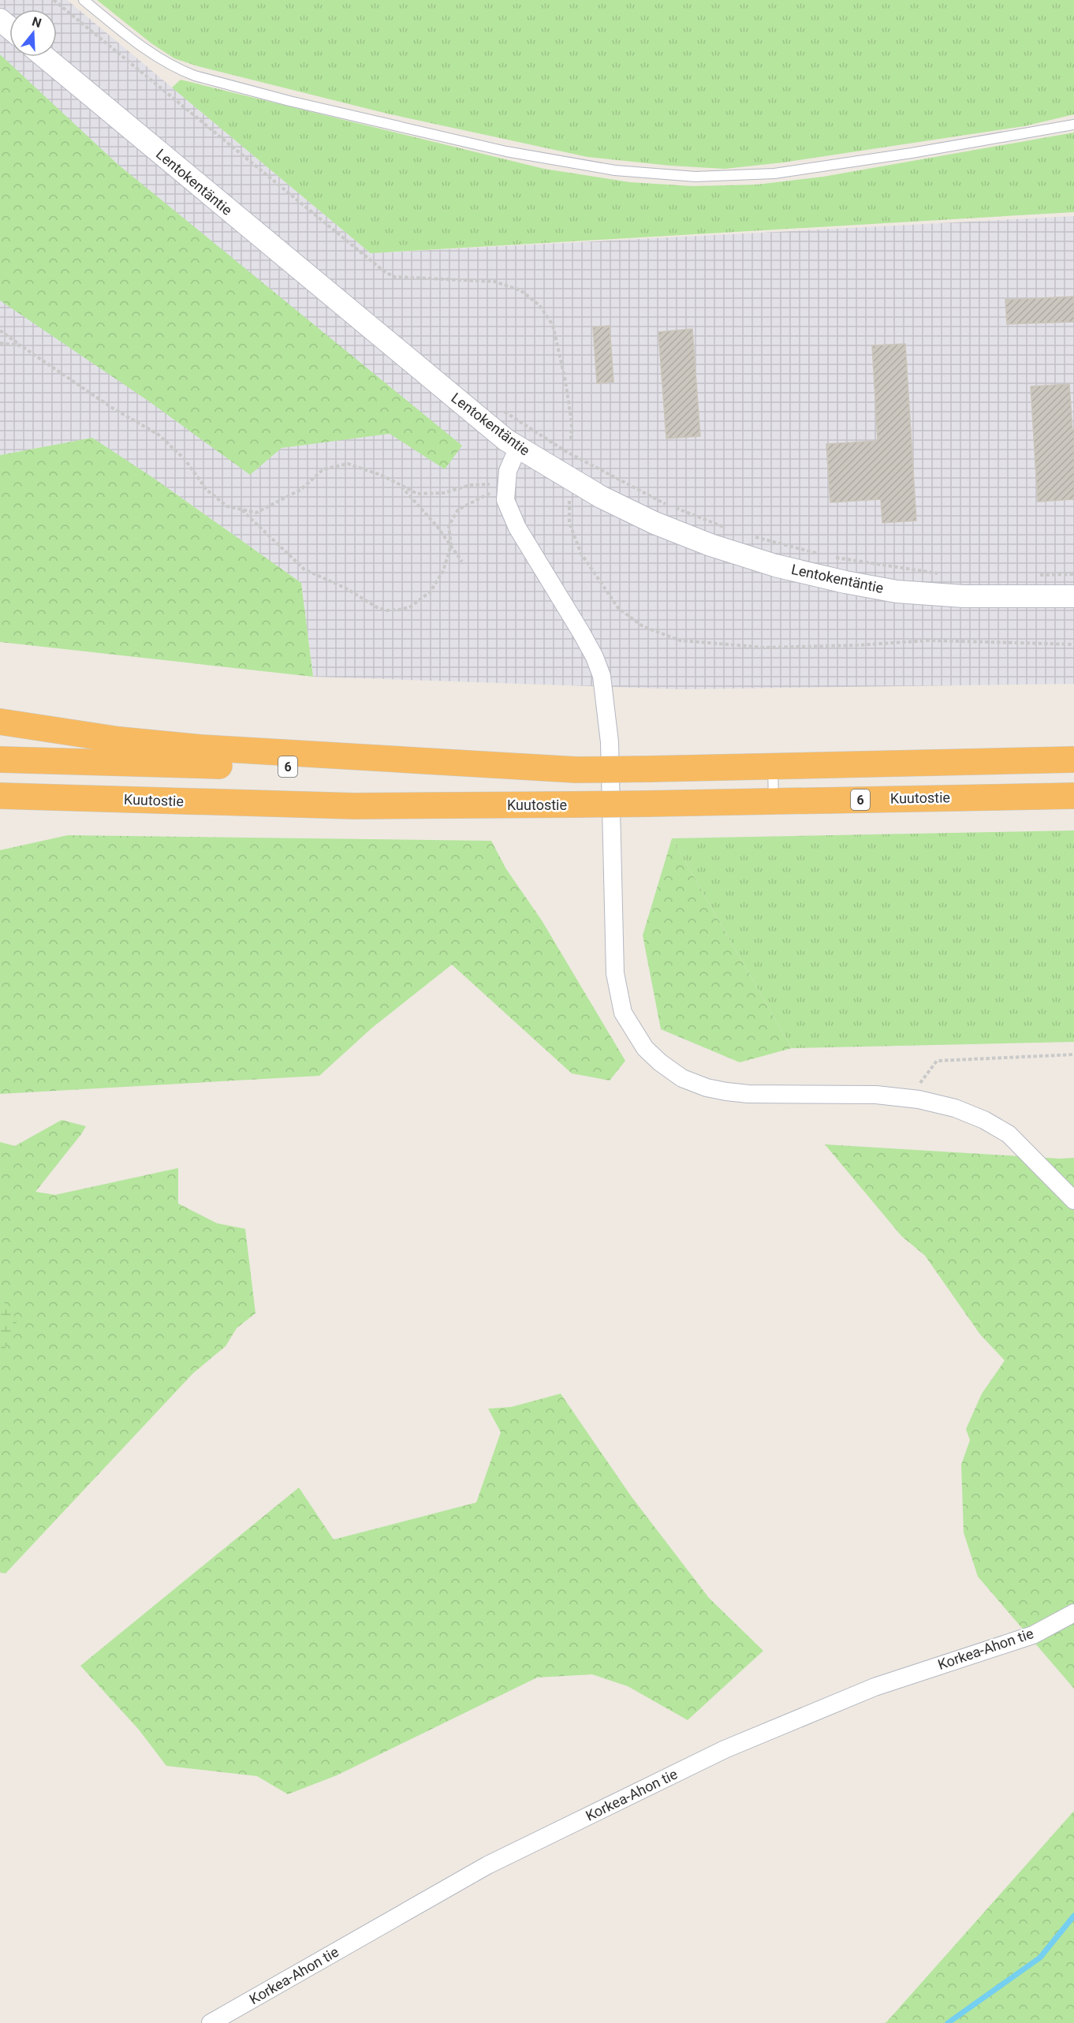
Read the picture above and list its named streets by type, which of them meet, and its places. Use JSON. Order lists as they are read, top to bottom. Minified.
{"streets":{"highway":["6","Kuutostie"],"street":["Lentokentäntie","Korkea-Ahon tie"]},"north":"top"}
